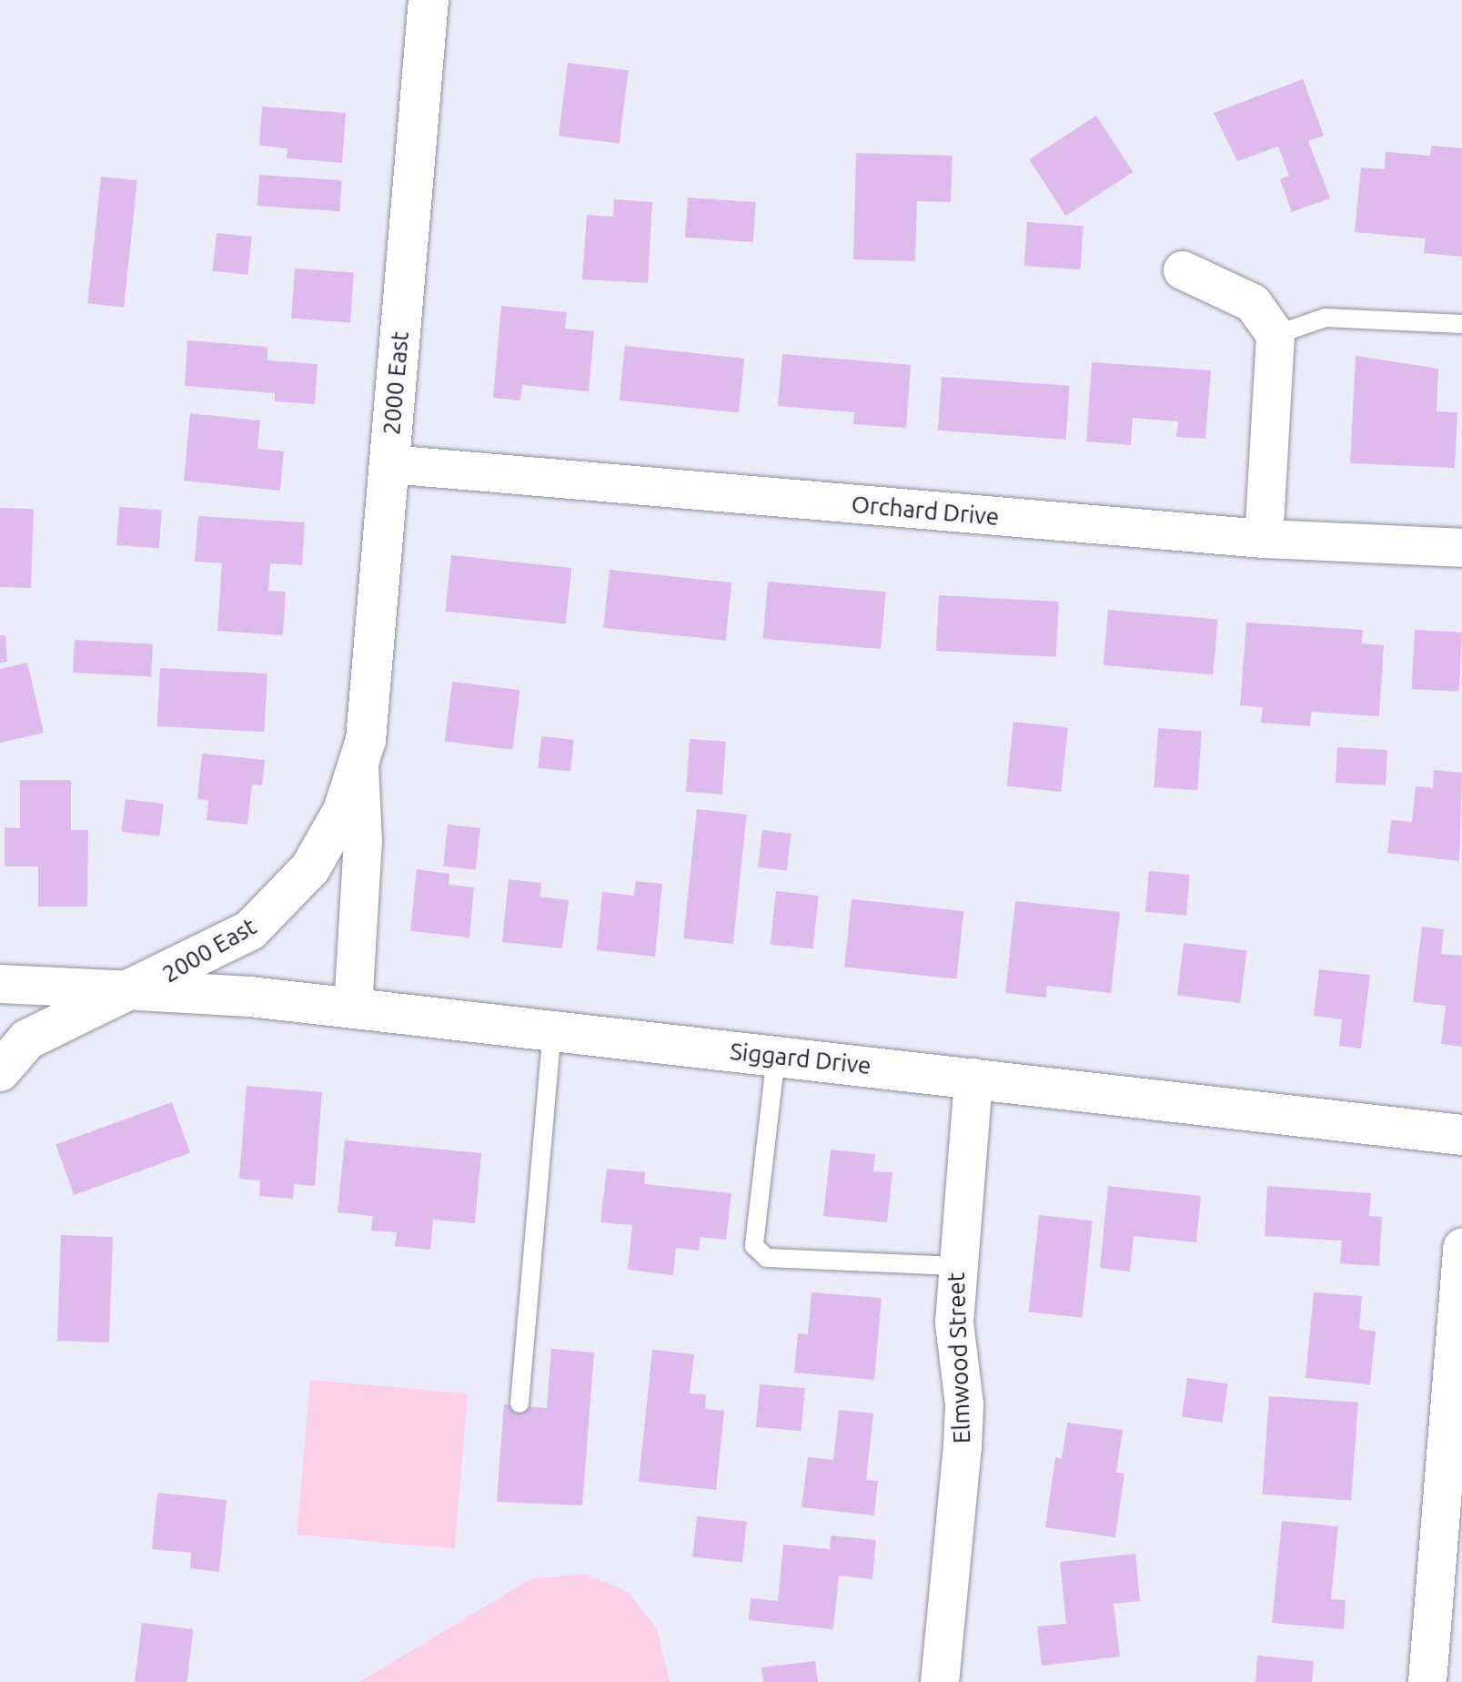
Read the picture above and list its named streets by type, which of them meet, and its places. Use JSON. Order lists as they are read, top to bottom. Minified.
{"streets":{"street":["2000 East","Orchard Drive","Siggard Drive","Elmwood Street"]},"crossings":[["2000 East","Orchard Drive"],["2000 East","Siggard Drive"],["Siggard Drive","Elmwood Street"]]}
